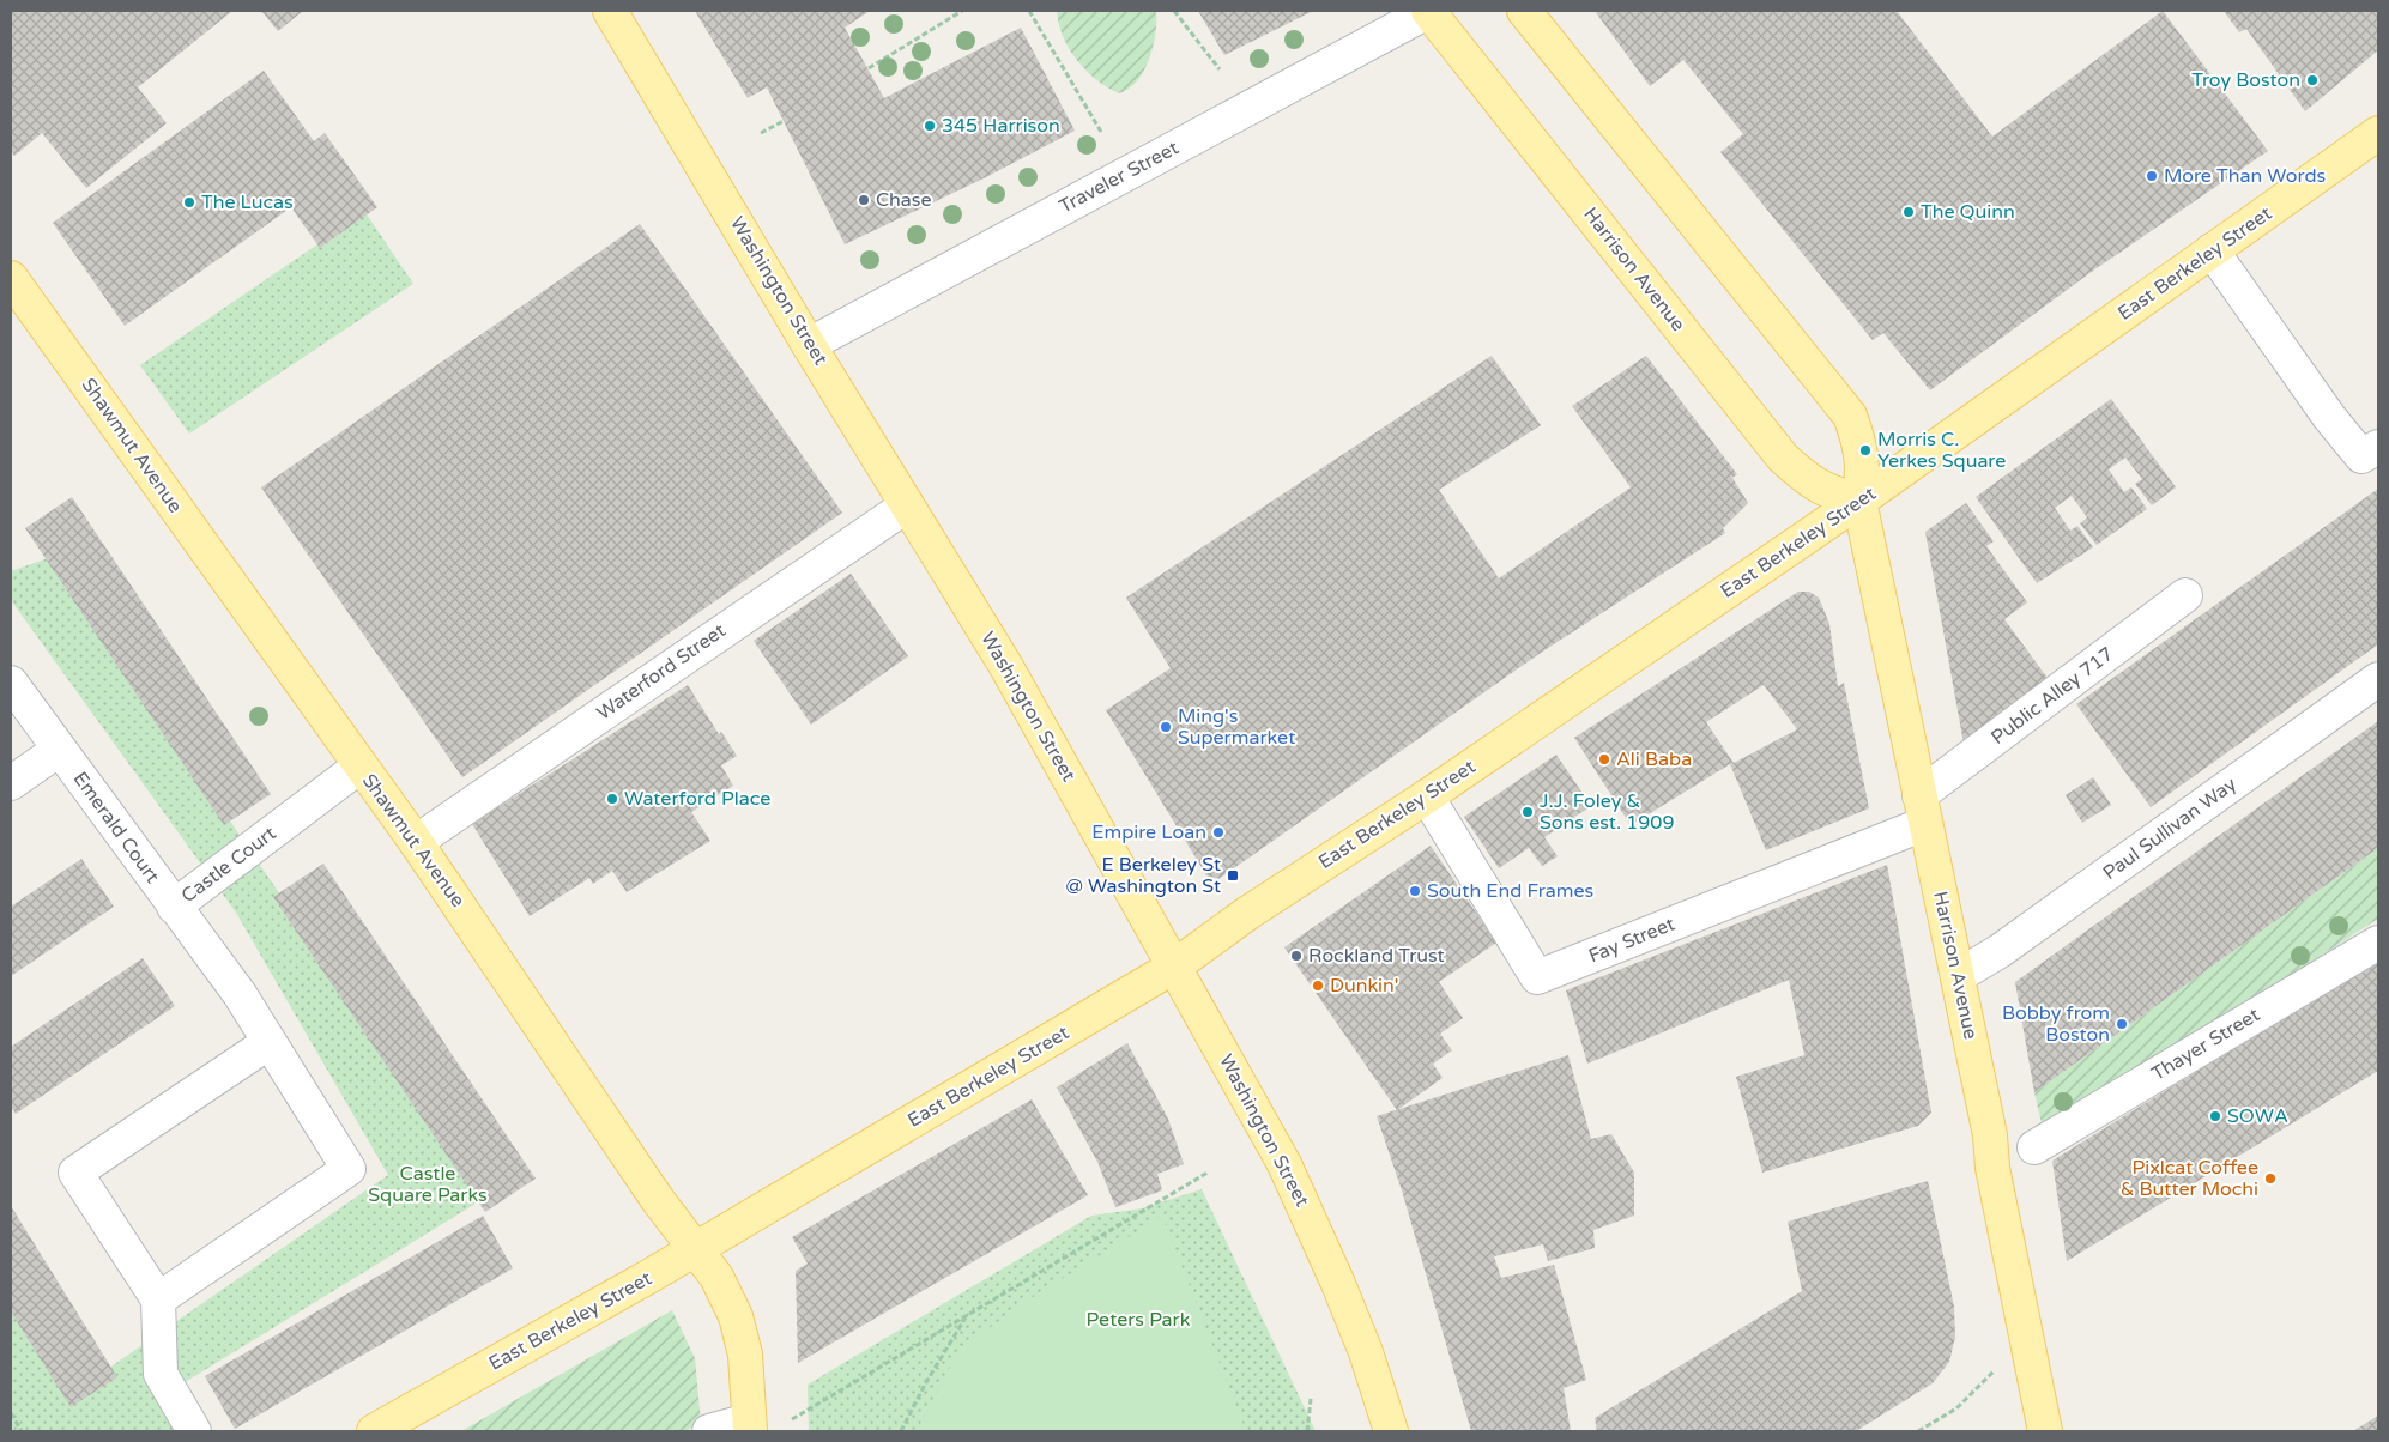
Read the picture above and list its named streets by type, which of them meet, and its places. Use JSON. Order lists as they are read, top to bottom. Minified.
{"streets":{"main road":["East Berkeley Street","Harrison Avenue","Washington Street","Shawmut Avenue"],"street":["Traveler Street","Waterford Street","Public Alley 717","Emerald Court","Paul Sullivan Way","Castle Court","Fay Street","Thayer Street"]},"crossings":[["Traveler Street","Harrison Avenue"],["Traveler Street","Washington Street"],["East Berkeley Street","Harrison Avenue"],["East Berkeley Street","Washington Street"],["East Berkeley Street","Shawmut Avenue"],["East Berkeley Street","Fay Street"],["Harrison Avenue","Public Alley 717"],["Harrison Avenue","Paul Sullivan Way"],["Harrison Avenue","Fay Street"],["Washington Street","Waterford Street"],["Shawmut Avenue","Waterford Street"],["Shawmut Avenue","Castle Court"],["Public Alley 717","Fay Street"],["Emerald Court","Castle Court"]],"parks":["Castle Square Parks","Peters Park"],"places":{"other":["Troy Boston","345 Harrison","More Than Words","Chase","The Lucas","The Quinn","Morris C. Yerkes Square","Ming's Supermarket","Ali Baba","Waterford Place","J.J. Foley & Sons est. 1909","Empire Loan","South End Frames","Rockland Trust","Dunkin'","Bobby from Boston","SOWA","Pixlcat Coffee & Butter Mochi"],"transit":["E Berkeley St @ Washington St"]}}
